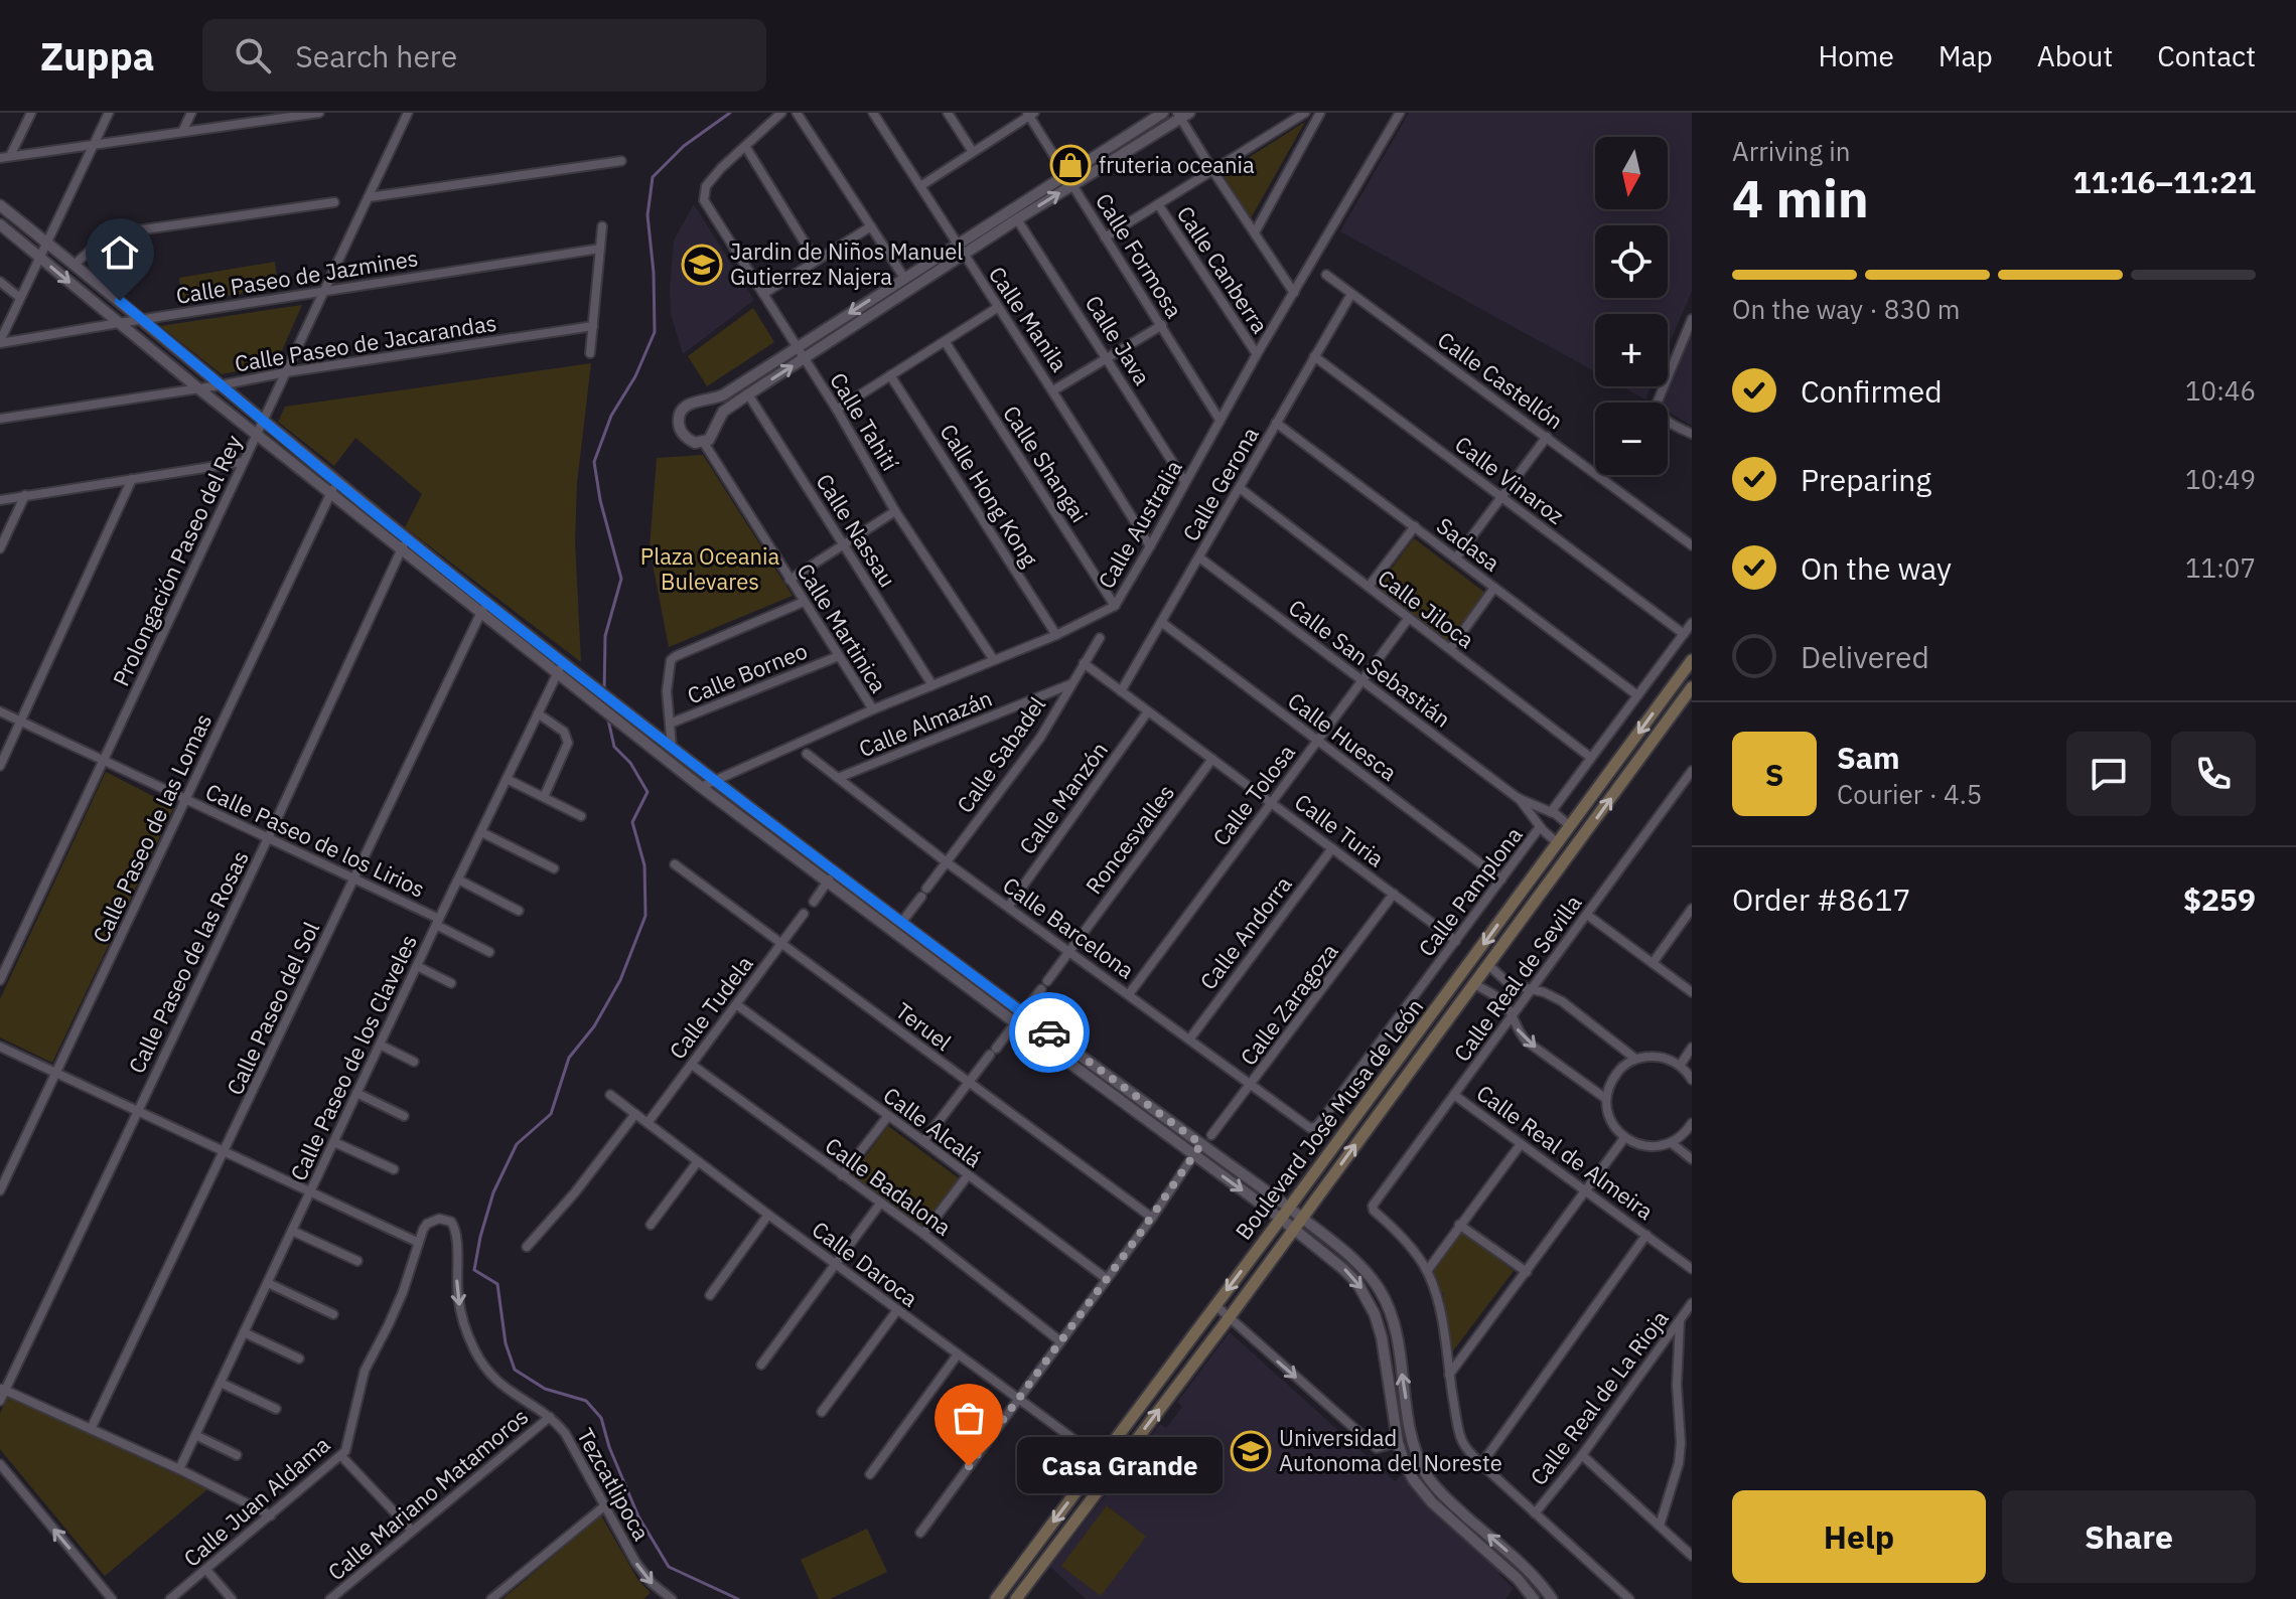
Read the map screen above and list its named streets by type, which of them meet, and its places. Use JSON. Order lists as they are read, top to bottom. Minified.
{"streets":{"main road":["Boulevard José Musa de León"],"street":["Calle Formosa","Calle Canberra","Calle Paseo de Jazmines","Calle Manila","Calle Java","Calle Paseo de Jacarandas","Calle Castellón","Calle Tahití","Calle Shangai","Calle Vinaroz","Calle Gerona","Calle Hong Kong","Calle Australia","Calle Nassau","Sadasa","Prolongación Paseo del Rey","Calle Jiloca","Calle Martinica","Calle San Sebastián","Calle Borneo","Calle Almazán","Calle Huesca","Calle Sabadel","Calle Tolosa","Calle Manzón","Calle Paseo de las Lomas","Calle Turia","Roncesvalles","Calle Paseo de los Lirios","Calle Pamplona","Calle Barcelona","Calle Andorra","Calle Paseo de las Rosas","Calle Real de Sevilla","Calle Zaragoza","Calle Tudela","Calle Paseo del Sol","Teruel","Calle Paseo de los Claveles","Calle Alcalá","Calle Real de Almeira","Calle Badalona","Calle Daroca","Calle Real de La Rioja","Tezcatlipoca","Calle Mariano Matamoros","Calle Juan Aldama"]},"crossings":[["Calle Formosa","Calle Australia"],["Calle Canberra","Calle Australia"],["Calle Paseo de Jazmines","Prolongación Paseo del Rey"],["Calle Manila","Calle Australia"],["Calle Java","Calle Australia"],["Calle Paseo de Jacarandas","Prolongación Paseo del Rey"],["Calle Castellón","Calle Gerona"],["Calle Tahití","Calle Australia"],["Calle Shangai","Calle Australia"],["Calle Vinaroz","Calle Gerona"],["Calle Gerona","Sadasa"],["Calle Gerona","Calle Jiloca"],["Calle Gerona","Calle San Sebastián"],["Calle Gerona","Calle Huesca"],["Calle Gerona","Calle Turia"],["Calle Hong Kong","Calle Australia"],["Calle Australia","Calle Nassau"],["Calle Australia","Calle Martinica"],["Prolongación Paseo del Rey","Calle Paseo de los Lirios"],["Calle Jiloca","Calle Tolosa"],["Calle Martinica","Calle Borneo"],["Calle San Sebastián","Calle Tolosa"],["Calle San Sebastián","Calle Pamplona"],["Calle San Sebastián","Boulevard José Musa de León"],["Calle Almazán","Calle Sabadel"],["Calle Almazán","Calle Barcelona"],["Calle Huesca","Calle Tolosa"],["Calle Huesca","Calle Pamplona"],["Calle Sabadel","Calle Turia"],["Calle Sabadel","Calle Barcelona"],["Calle Tolosa","Calle Turia"],["Calle Tolosa","Calle Barcelona"],["Calle Manzón","Calle Turia"],["Calle Manzón","Calle Barcelona"],["Calle Paseo de las Lomas","Calle Paseo de los Lirios"],["Calle Turia","Roncesvalles"],["Calle Turia","Calle Pamplona"],["Calle Turia","Calle Andorra"],["Calle Turia","Calle Zaragoza"],["Roncesvalles","Calle Barcelona"],["Roncesvalles","Teruel"],["Calle Paseo de los Lirios","Calle Paseo de las Rosas"],["Calle Paseo de los Lirios","Calle Paseo del Sol"],["Calle Paseo de los Lirios","Calle Paseo de los Claveles"],["Calle Pamplona","Calle Barcelona"],["Calle Barcelona","Calle Andorra"],["Calle Barcelona","Calle Zaragoza"],["Calle Real de Sevilla","Calle Real de Almeira"],["Calle Tudela","Teruel"],["Calle Tudela","Calle Alcalá"],["Calle Tudela","Calle Badalona"],["Calle Tudela","Calle Daroca"],["Boulevard José Musa de León","Calle Daroca"],["Tezcatlipoca","Calle Mariano Matamoros"],["Tezcatlipoca","Calle Juan Aldama"]],"one_way":["Tezcatlipoca"],"parks":["Plaza Oceania Bulevares"],"places":{"shop":["fruteria oceania"],"school or university":["Jardin de Niños Manuel Gutierrez Najera","Universidad Autonoma del Noreste"],"other":["Casa Grande"]},"north":"bottom","page":{"header":"Zuppa","search":"Search here","nav":["Home","Map","About","Contact"],"heading":["4 min","Arriving in","11:16–11:21"],"panel":["Sam","Courier · 4.5","Order #8617","$259"],"map_buttons":["+","−"],"bar":"On the way · 830 m","list":[["Confirmed","10:46"],["Preparing","10:49"],["On the way","11:07"],"Delivered"],"round":"S","bubble":"Casa Grande","buttons":["Help","Share"]}}
